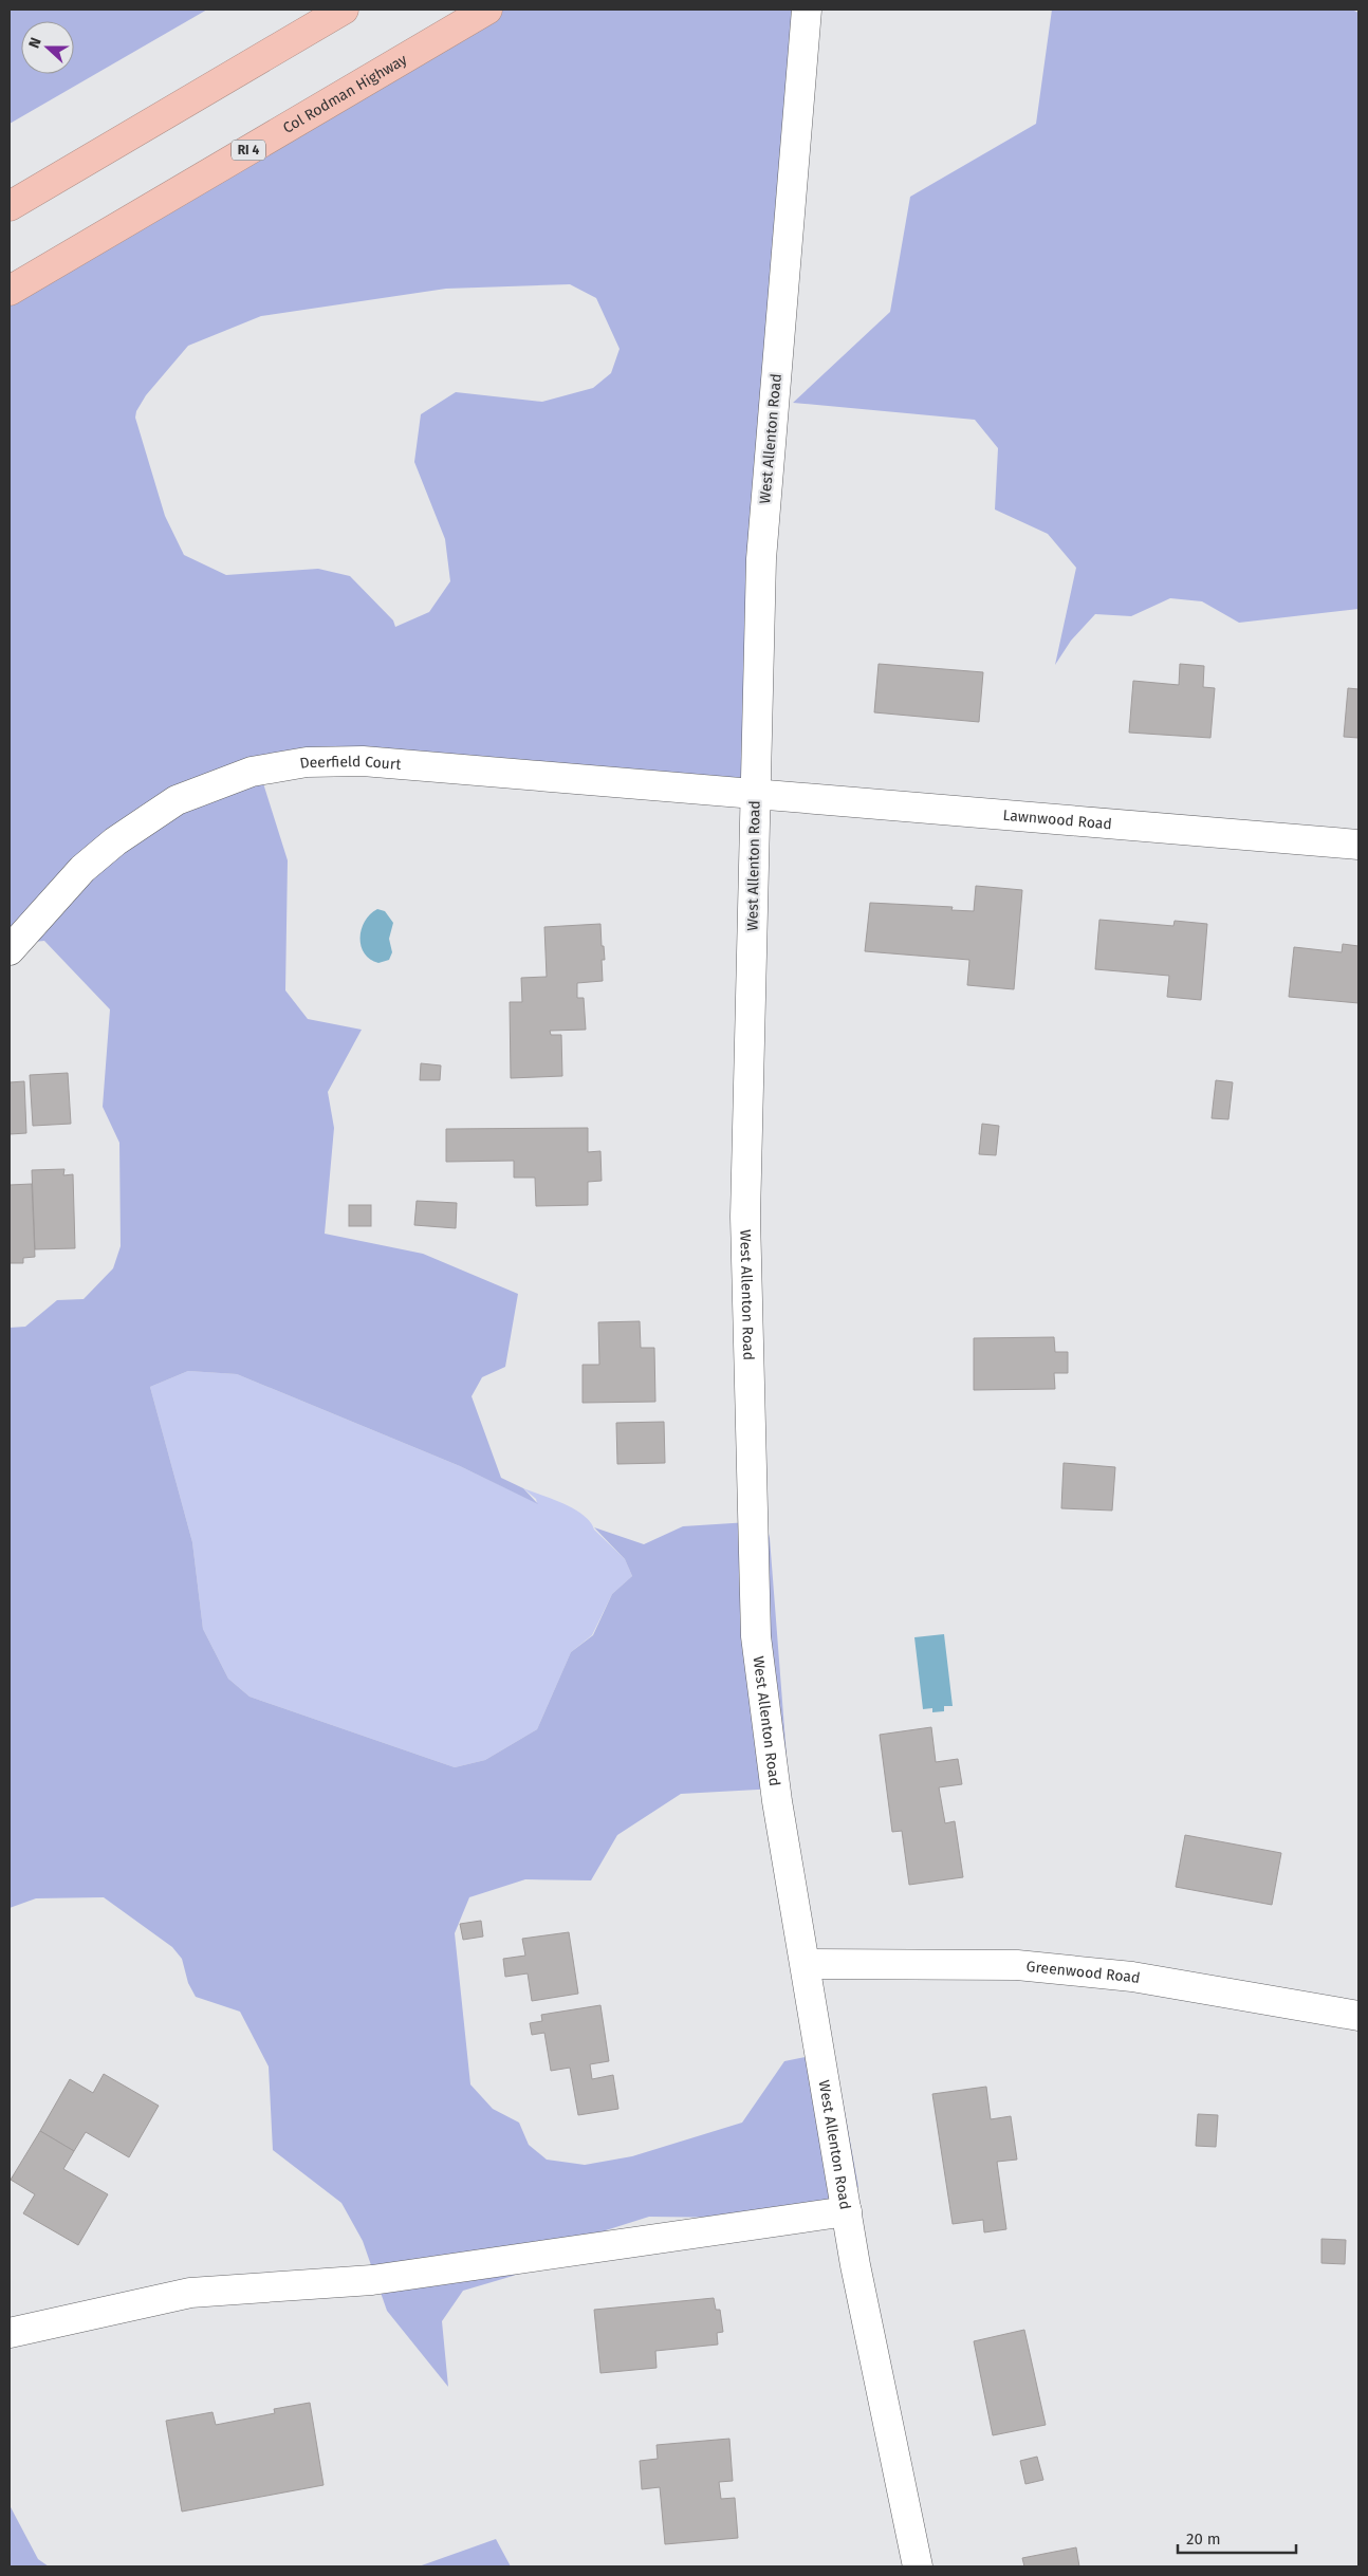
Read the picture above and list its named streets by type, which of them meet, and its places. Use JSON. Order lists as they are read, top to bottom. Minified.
{"streets":{"highway":["Col Rodman Highway","RI 4"],"street":["West Allenton Road","Deerfield Court","Lawnwood Road","Greenwood Road"]},"crossings":[["West Allenton Road","Deerfield Court"],["West Allenton Road","Lawnwood Road"],["West Allenton Road","Greenwood Road"],["Deerfield Court","Lawnwood Road"]],"scale_bar":"20 m","north":"left"}
